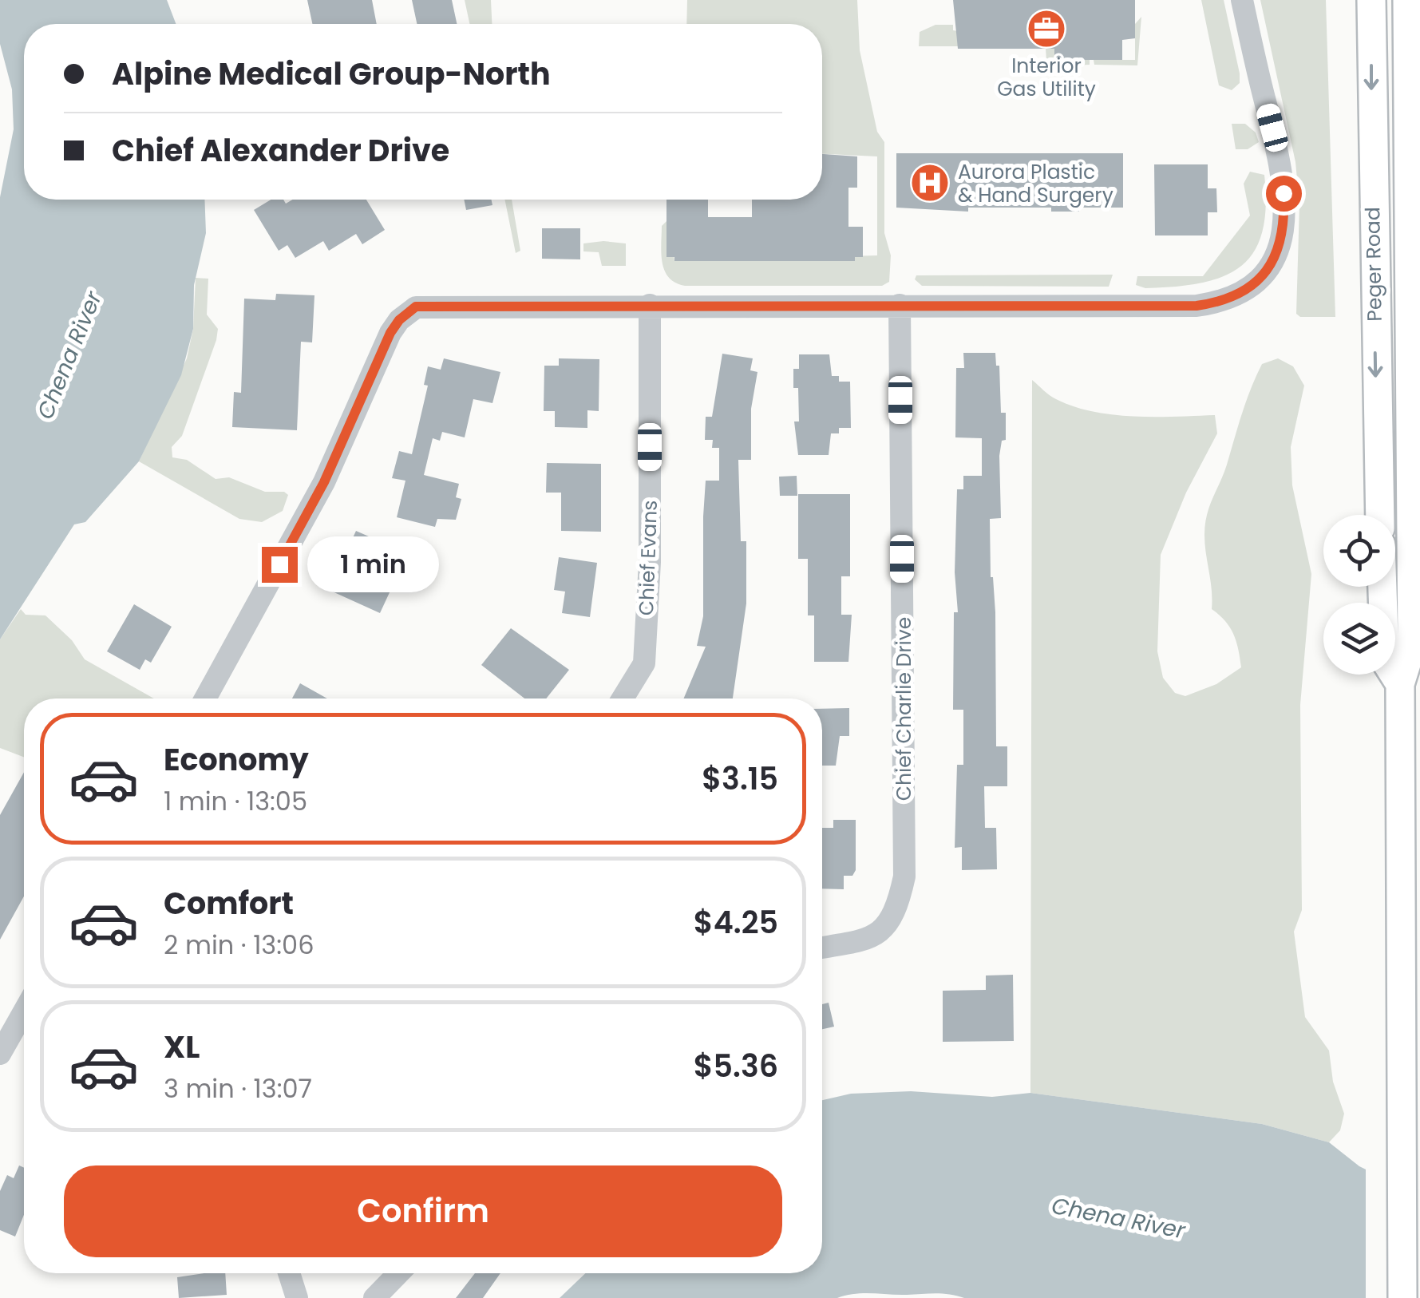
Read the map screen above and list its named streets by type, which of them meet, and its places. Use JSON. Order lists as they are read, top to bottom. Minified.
{"streets":{"main road":["Peger Road"],"street":["Chief Evans","Chief Charlie Drive"]},"water":["Chena River"],"places":{"office":["Interior Gas Utility"],"hospital":["Aurora Plastic & Hand Surgery"]},"page":{"banner":["Alpine Medical Group-North","Chief Alexander Drive"],"bubble":"1 min","list":[{"name":"Economy","note":"1 min · 13:05","value":"$3.15"},{"name":"Comfort","note":"2 min · 13:06","value":"$4.25"},{"name":"XL","note":"3 min · 13:07","value":"$5.36"}],"buttons":"Confirm"}}
